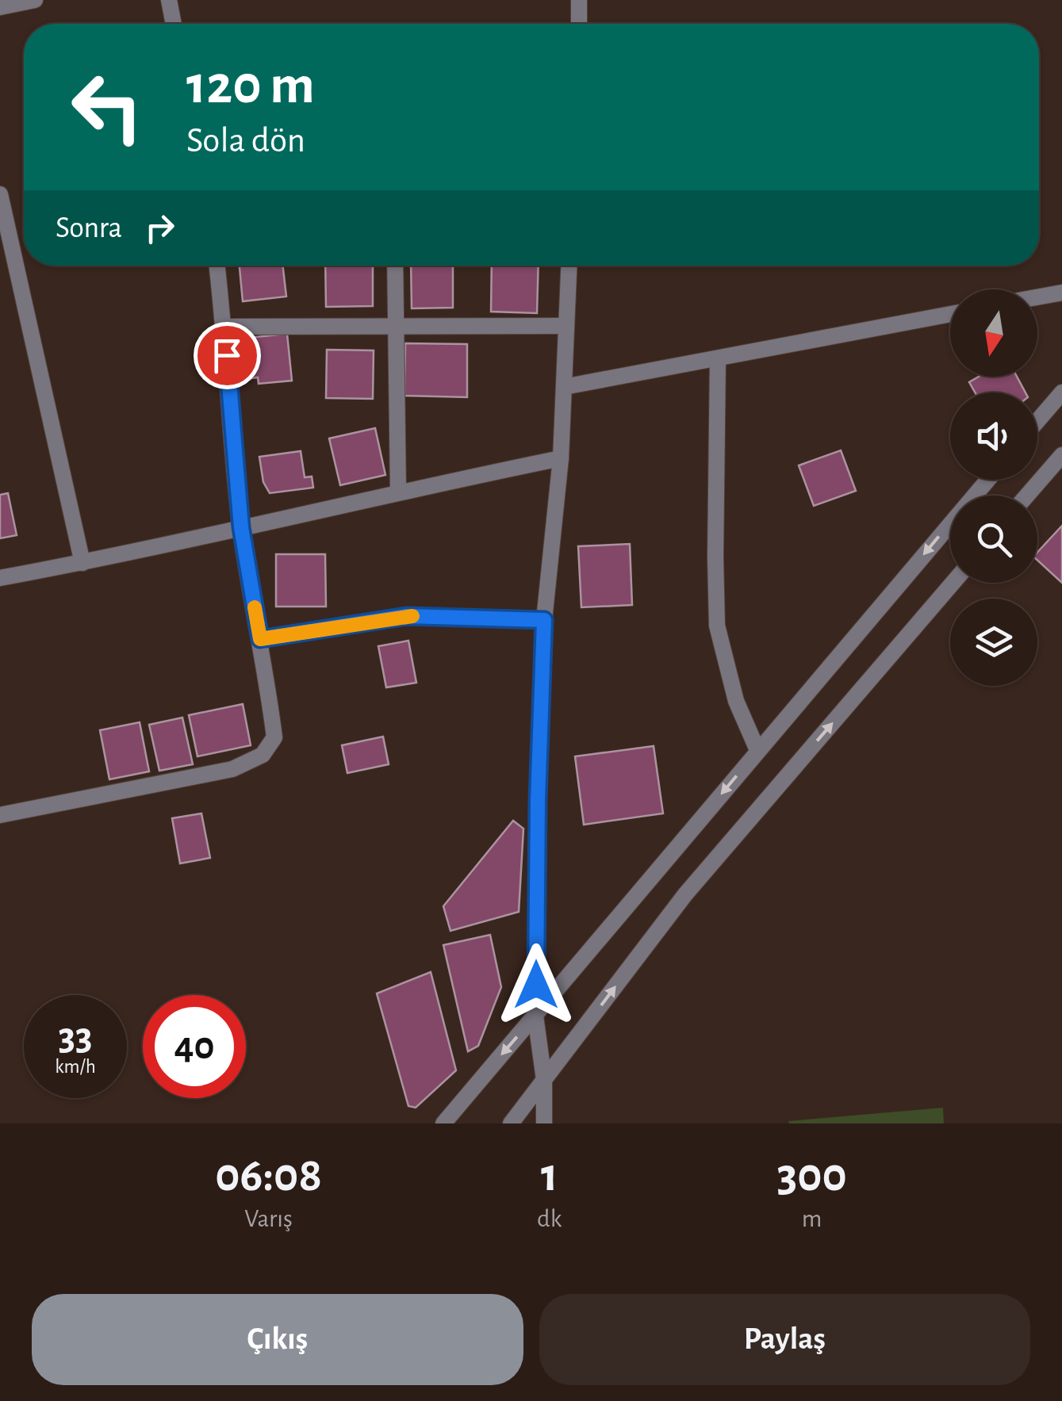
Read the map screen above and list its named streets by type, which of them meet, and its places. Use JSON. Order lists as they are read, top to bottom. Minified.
{"north":"bottom","page":{"turn":["120 m","Sola dön"],"then":"Sonra","speed":"33 km/h","limit":"40","eta":["06:08","Varış","1","dk","300","m"],"buttons":["Çıkış","Paylaş"]}}
